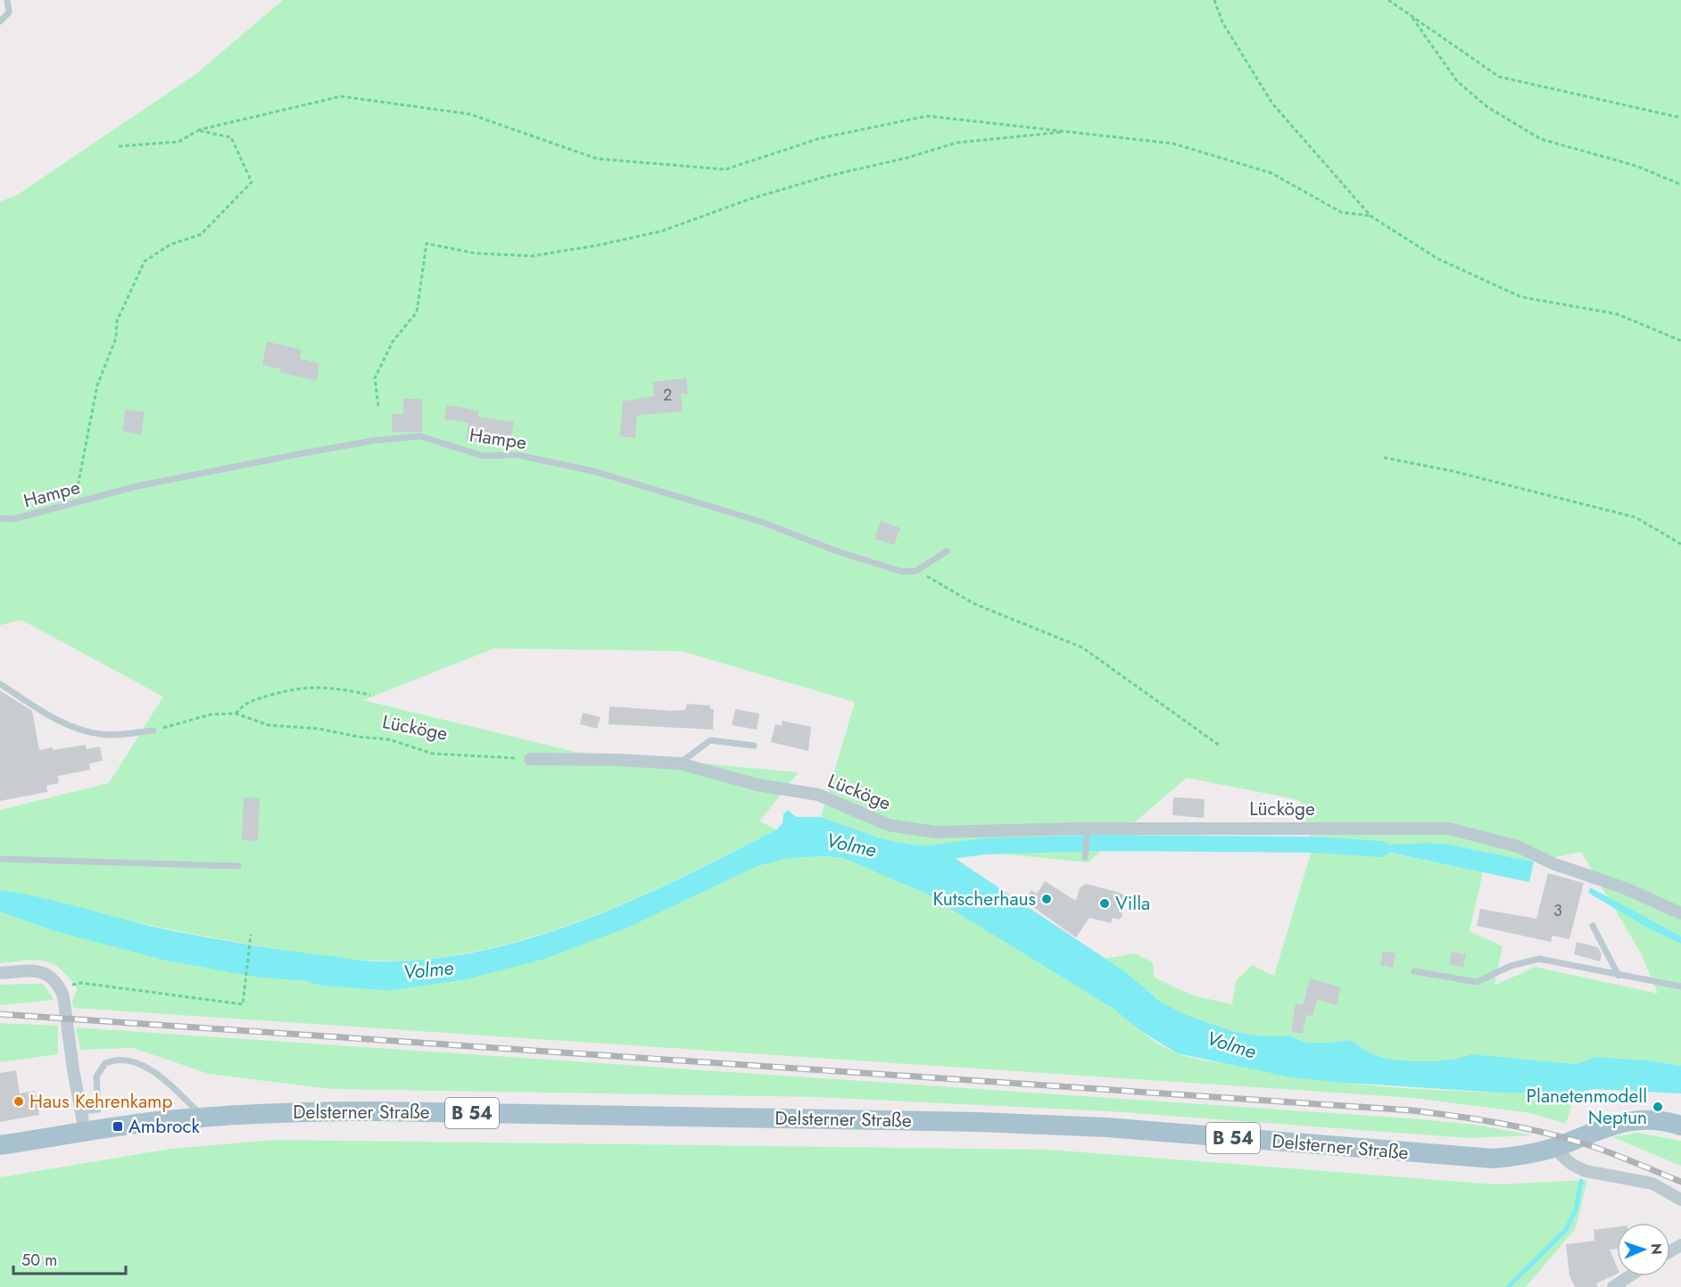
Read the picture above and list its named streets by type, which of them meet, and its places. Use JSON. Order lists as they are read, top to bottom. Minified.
{"streets":{"main road":["Delsterner Straße","B 54"],"street":["Lücköge"],"lane":["Hampe"]},"water":["Volme"],"places":{"other":["Kutscherhaus","Villa","Haus Kehrenkamp","Planetenmodell Neptun"],"transit":["Ambrock"]},"house_numbers":["2","3"],"scale_bar":"50 m","north":"right"}
